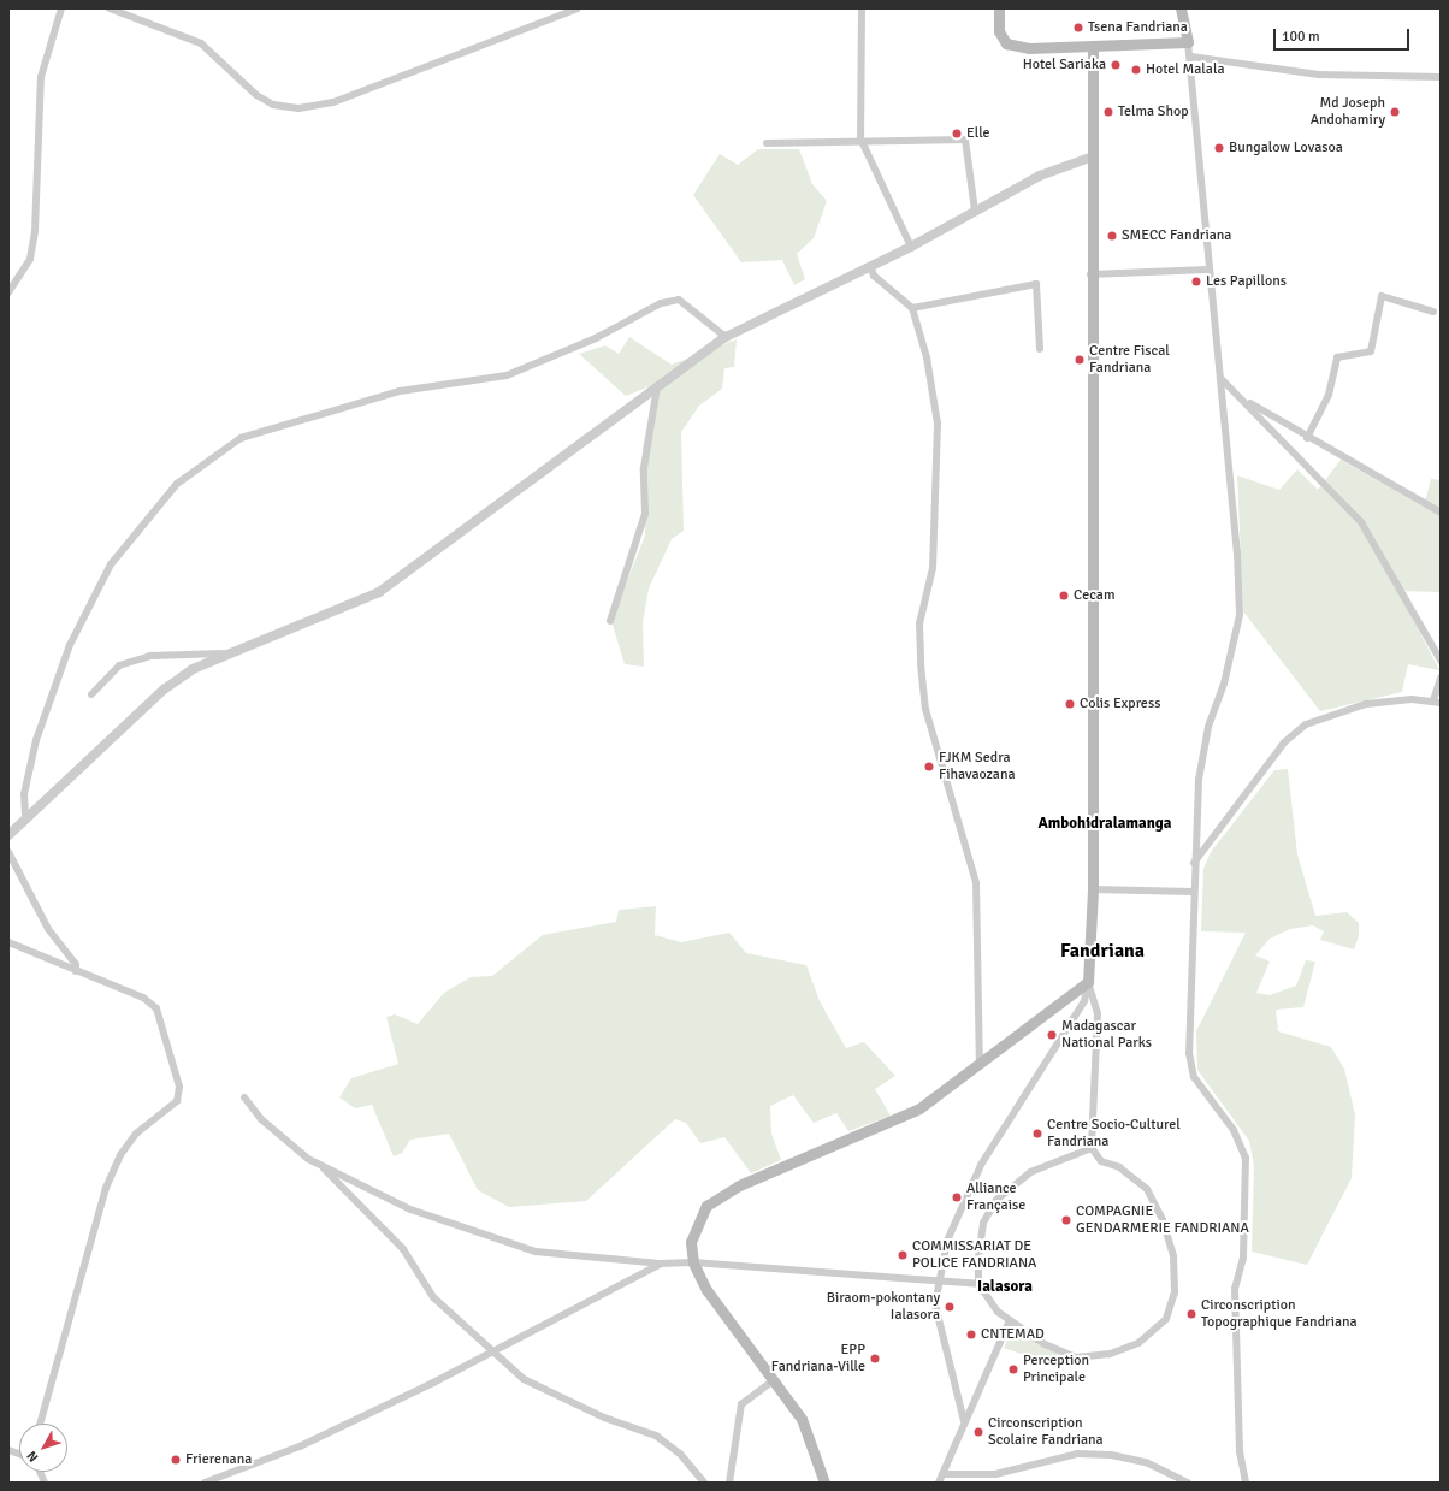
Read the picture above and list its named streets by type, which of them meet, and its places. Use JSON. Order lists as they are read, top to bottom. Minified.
{"districts":["Ambohidralamanga","Fandriana","Ialasora"],"places":["Tsena Fandriana","Hotel Sariaka","Hotel Malala","Telma Shop","Md Joseph Andohamiry","Elle","Bungalow Lovasoa","SMECC Fandriana","Les Papillons","Centre Fiscal Fandriana","Cecam","Colis Express","FJKM Sedra Fihavaozana","Madagascar National Parks","Centre Socio-Culturel Fandriana","Alliance Française","COMPAGNIE GENDARMERIE FANDRIANA","COMMISSARIAT DE POLICE FANDRIANA","Biraom-pokontany Ialasora","Circonscription Topographique Fandriana","CNTEMAD","EPP Fandriana-Ville","Perception Principale","Circonscription Scolaire Fandriana","Frierenana"],"scale_bar":"100 m","north":"bottom left"}
